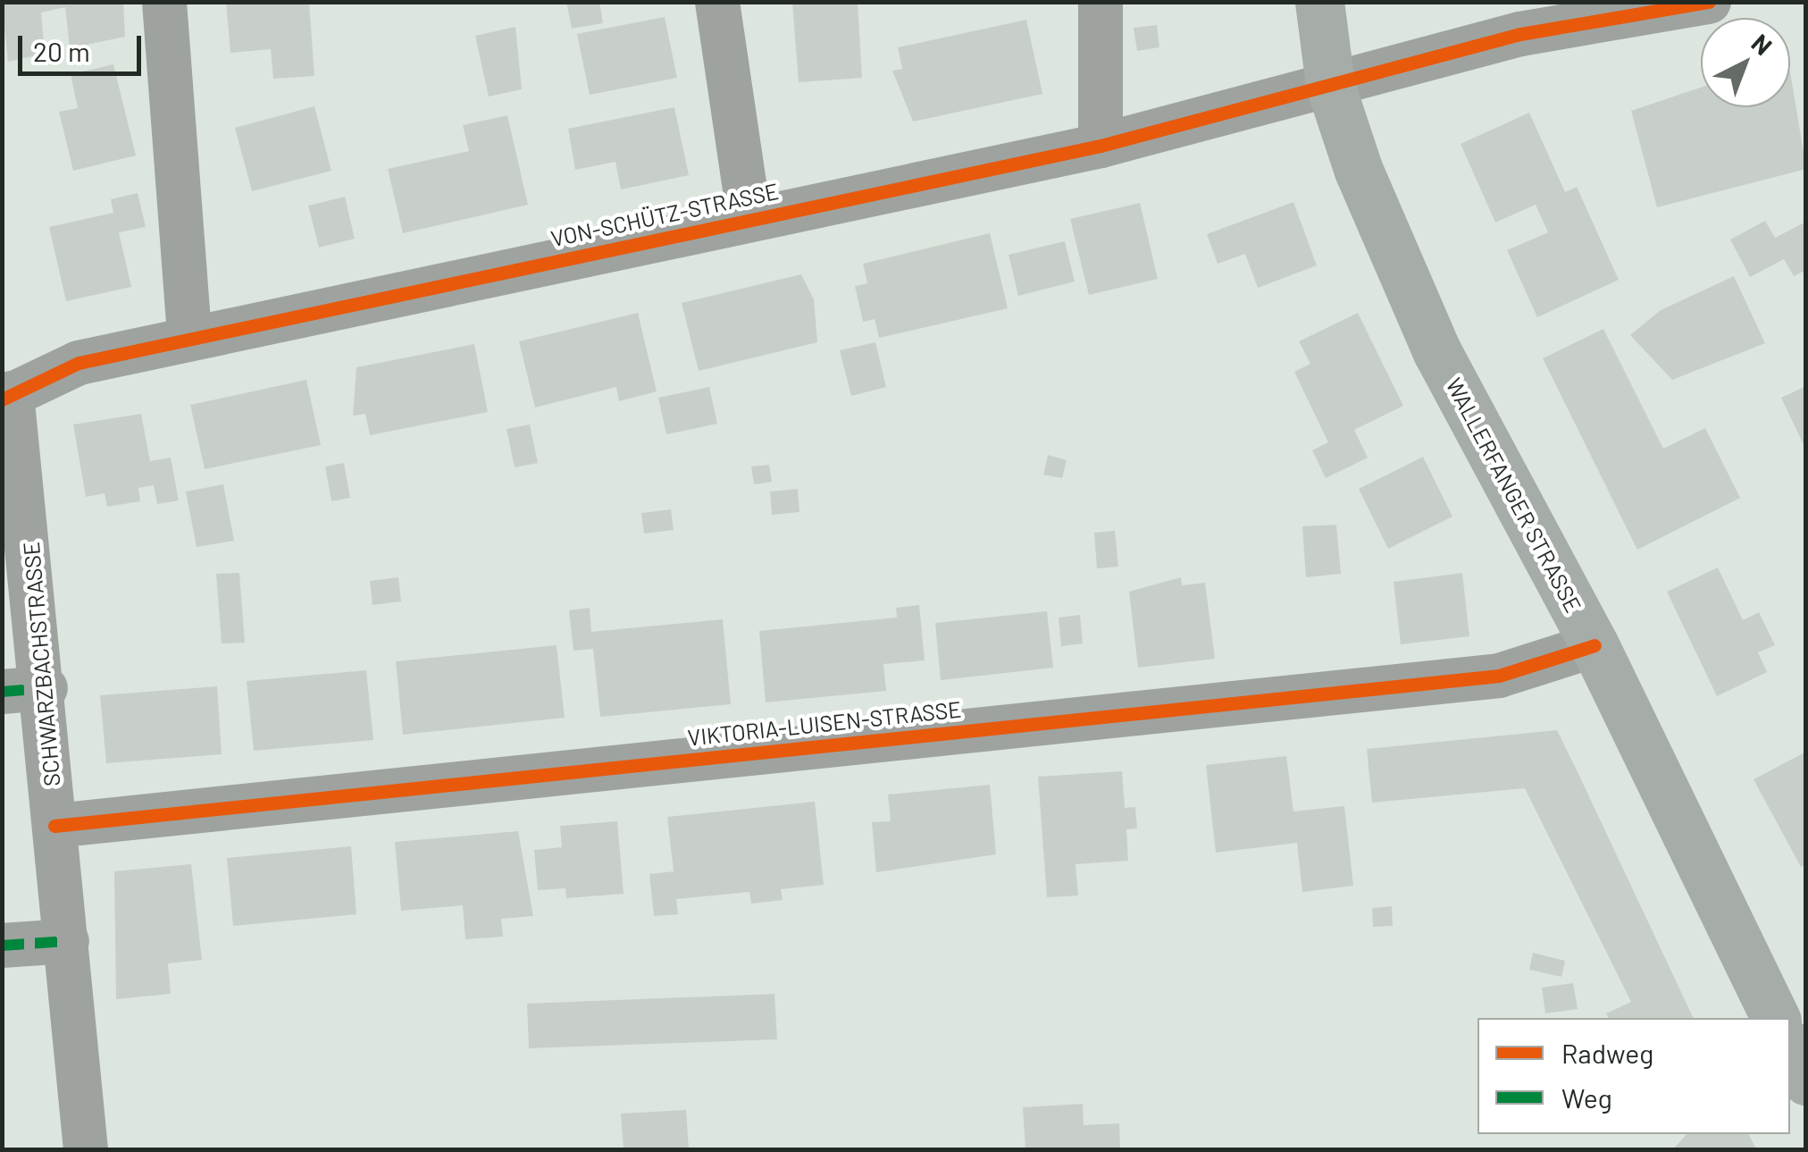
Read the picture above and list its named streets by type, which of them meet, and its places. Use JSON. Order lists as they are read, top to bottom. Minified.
{"streets":{"main road":["WALLERFANGER STRASSE"],"street":["VON-SCHÜTZ-STRASSE","SCHWARZBACHSTRASSE","VIKTORIA-LUISEN-STRASSE"]},"crossings":[["VON-SCHÜTZ-STRASSE","WALLERFANGER STRASSE"],["VON-SCHÜTZ-STRASSE","SCHWARZBACHSTRASSE"],["WALLERFANGER STRASSE","VIKTORIA-LUISEN-STRASSE"],["SCHWARZBACHSTRASSE","VIKTORIA-LUISEN-STRASSE"]],"legend":["Radweg","Weg"],"scale_bar":"20 m","north":"top right"}
